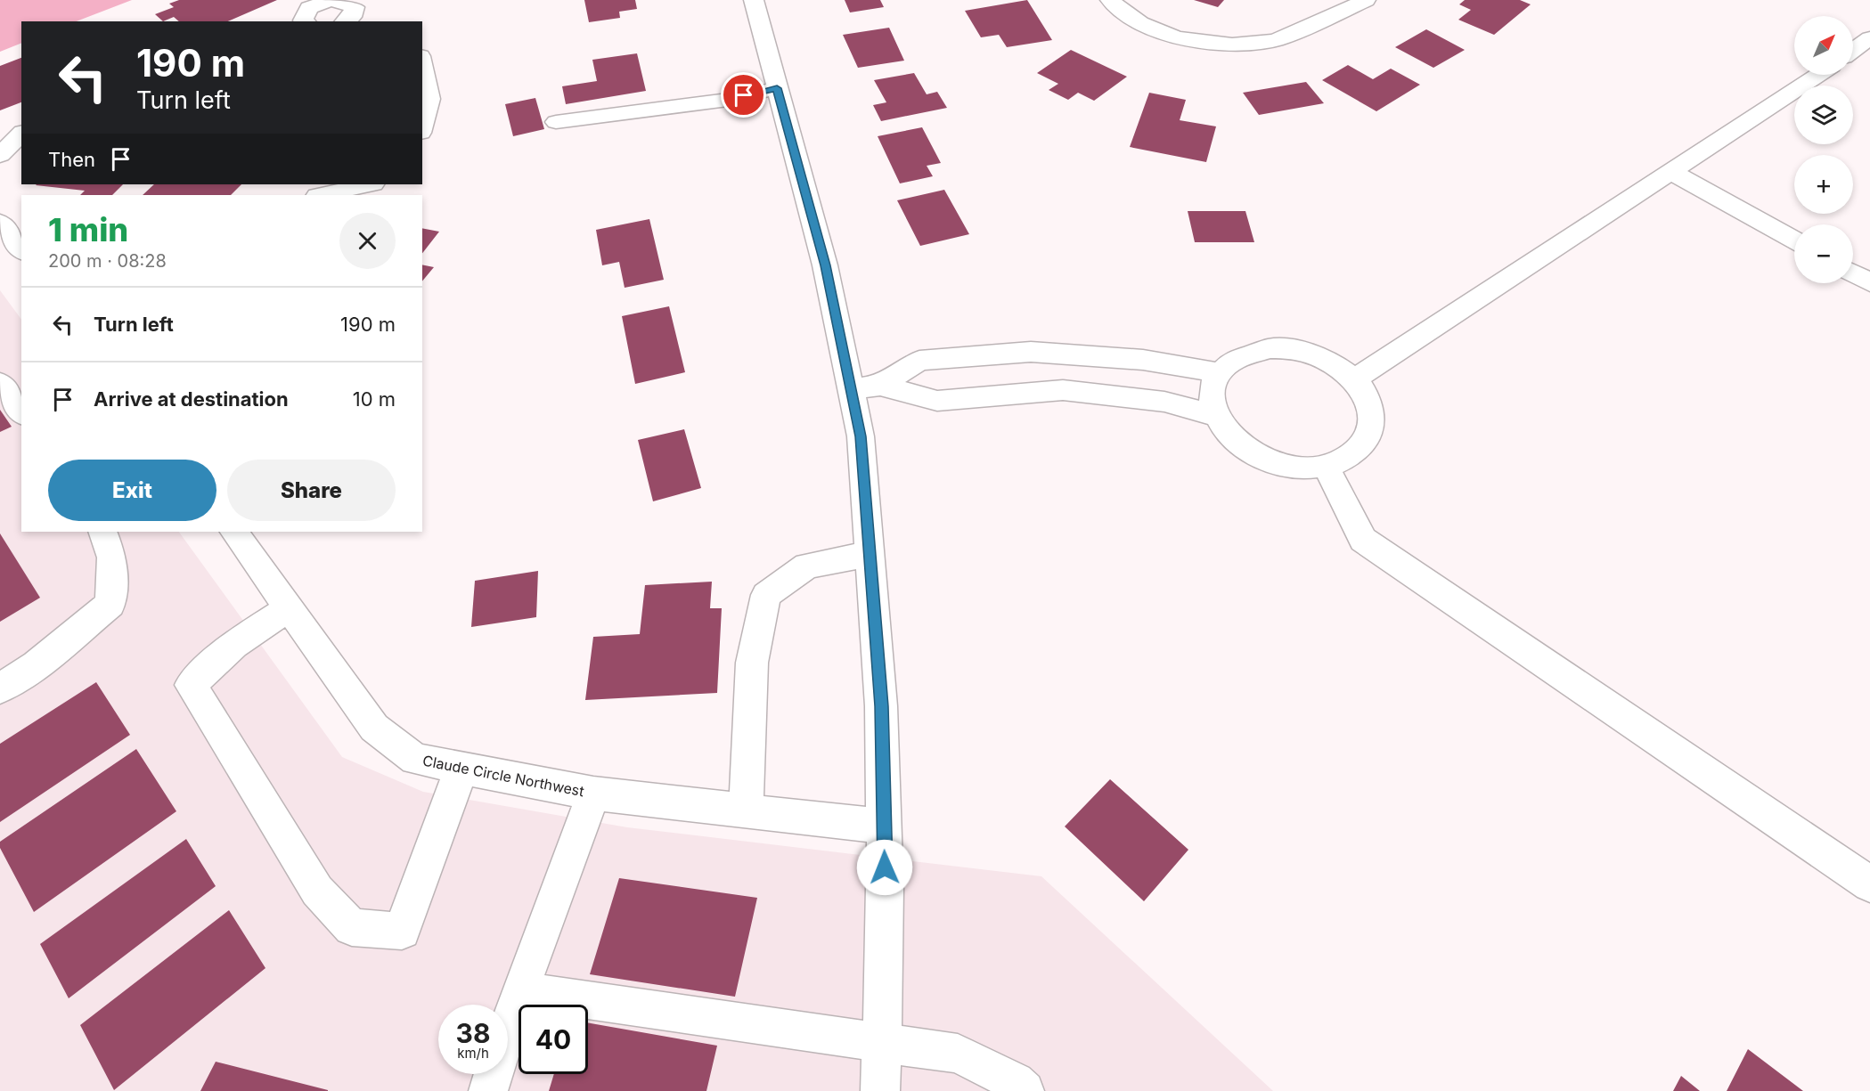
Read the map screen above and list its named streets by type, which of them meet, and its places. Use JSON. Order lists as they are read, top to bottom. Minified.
{"streets":{"street":["Claude Circle Northwest"]},"north":"top right","page":{"map_buttons":["+","−"],"turn":["190 m","Turn left"],"then":"Then","heading":["1 min","200 m · 08:28"],"list":[{"name":"Turn left","value":"190 m"},{"name":"Arrive at destination","value":"10 m"}],"buttons":["Exit","Share"],"speed":"38 km/h","limit":"40"}}
